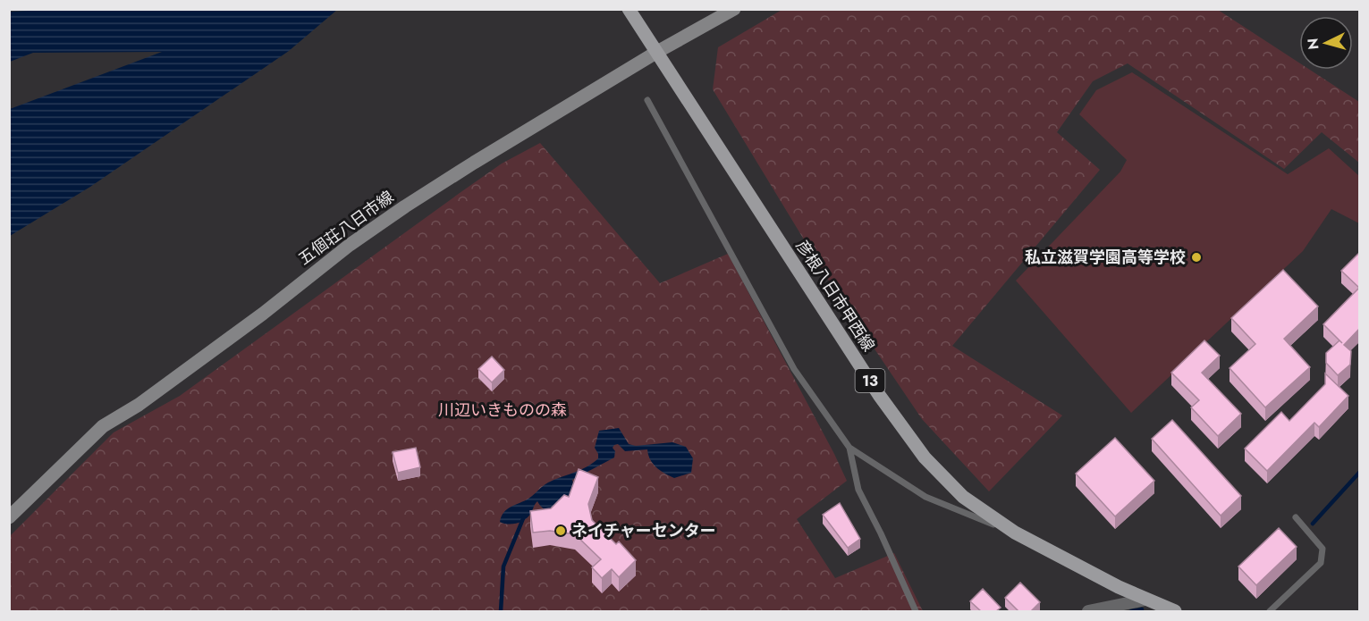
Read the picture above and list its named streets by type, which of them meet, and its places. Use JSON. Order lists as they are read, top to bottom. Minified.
{"streets":{"main road":["五個荘八日市線","彦根八日市甲西線","13"]},"crossings":[["五個荘八日市線","彦根八日市甲西線"]],"parks":["川辺いきものの森"],"places":["私立滋賀学園高等学校","ネイチャーセンター"],"north":"left"}
